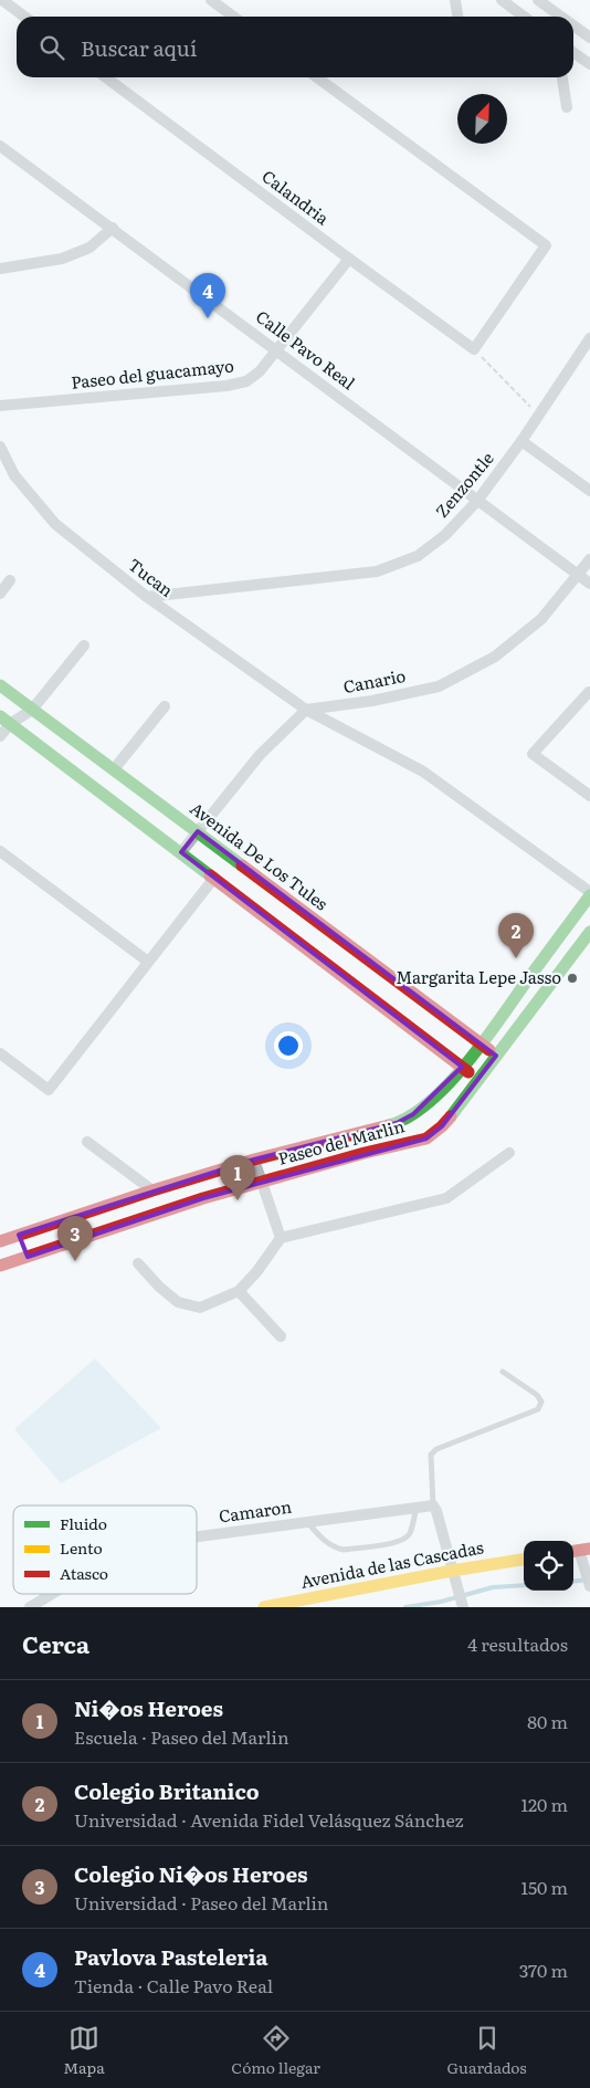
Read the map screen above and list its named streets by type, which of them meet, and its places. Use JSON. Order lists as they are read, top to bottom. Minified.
{"streets":{"street":["Calandria","Calle Pavo Real","Paseo del guacamayo","Zenzontle","Tucan","Canario","Avenida De Los Tules","Paseo del Marlin","Camaron","Avenida de las Cascadas"]},"crossings":[["Calandria","Paseo del guacamayo"],["Calle Pavo Real","Paseo del guacamayo"],["Calle Pavo Real","Zenzontle"],["Calle Pavo Real","Canario"],["Zenzontle","Tucan"],["Tucan","Canario"],["Tucan","Paseo del Marlin"],["Avenida De Los Tules","Paseo del Marlin"]],"places":["Margarita Lepe Jasso"],"legend":["Fluido","Lento","Atasco"],"north":"top right","page":{"search":"Buscar aquí","pins":["4","2","1","3"],"heading":["Cerca","4 resultados"],"list":[{"mark":"1","name":"Ni�os Heroes","note":"Escuela · Paseo del Marlin","value":"80 m"},{"mark":"2","name":"Colegio Britanico","note":"Universidad · Avenida Fidel Velásquez Sánchez","value":"120 m"},{"mark":"3","name":"Colegio Ni�os Heroes","note":"Universidad · Paseo del Marlin","value":"150 m"},{"mark":"4","name":"Pavlova Pasteleria","note":"Tienda · Calle Pavo Real","value":"370 m"}],"nav":["Mapa","Cómo llegar","Guardados"]}}
